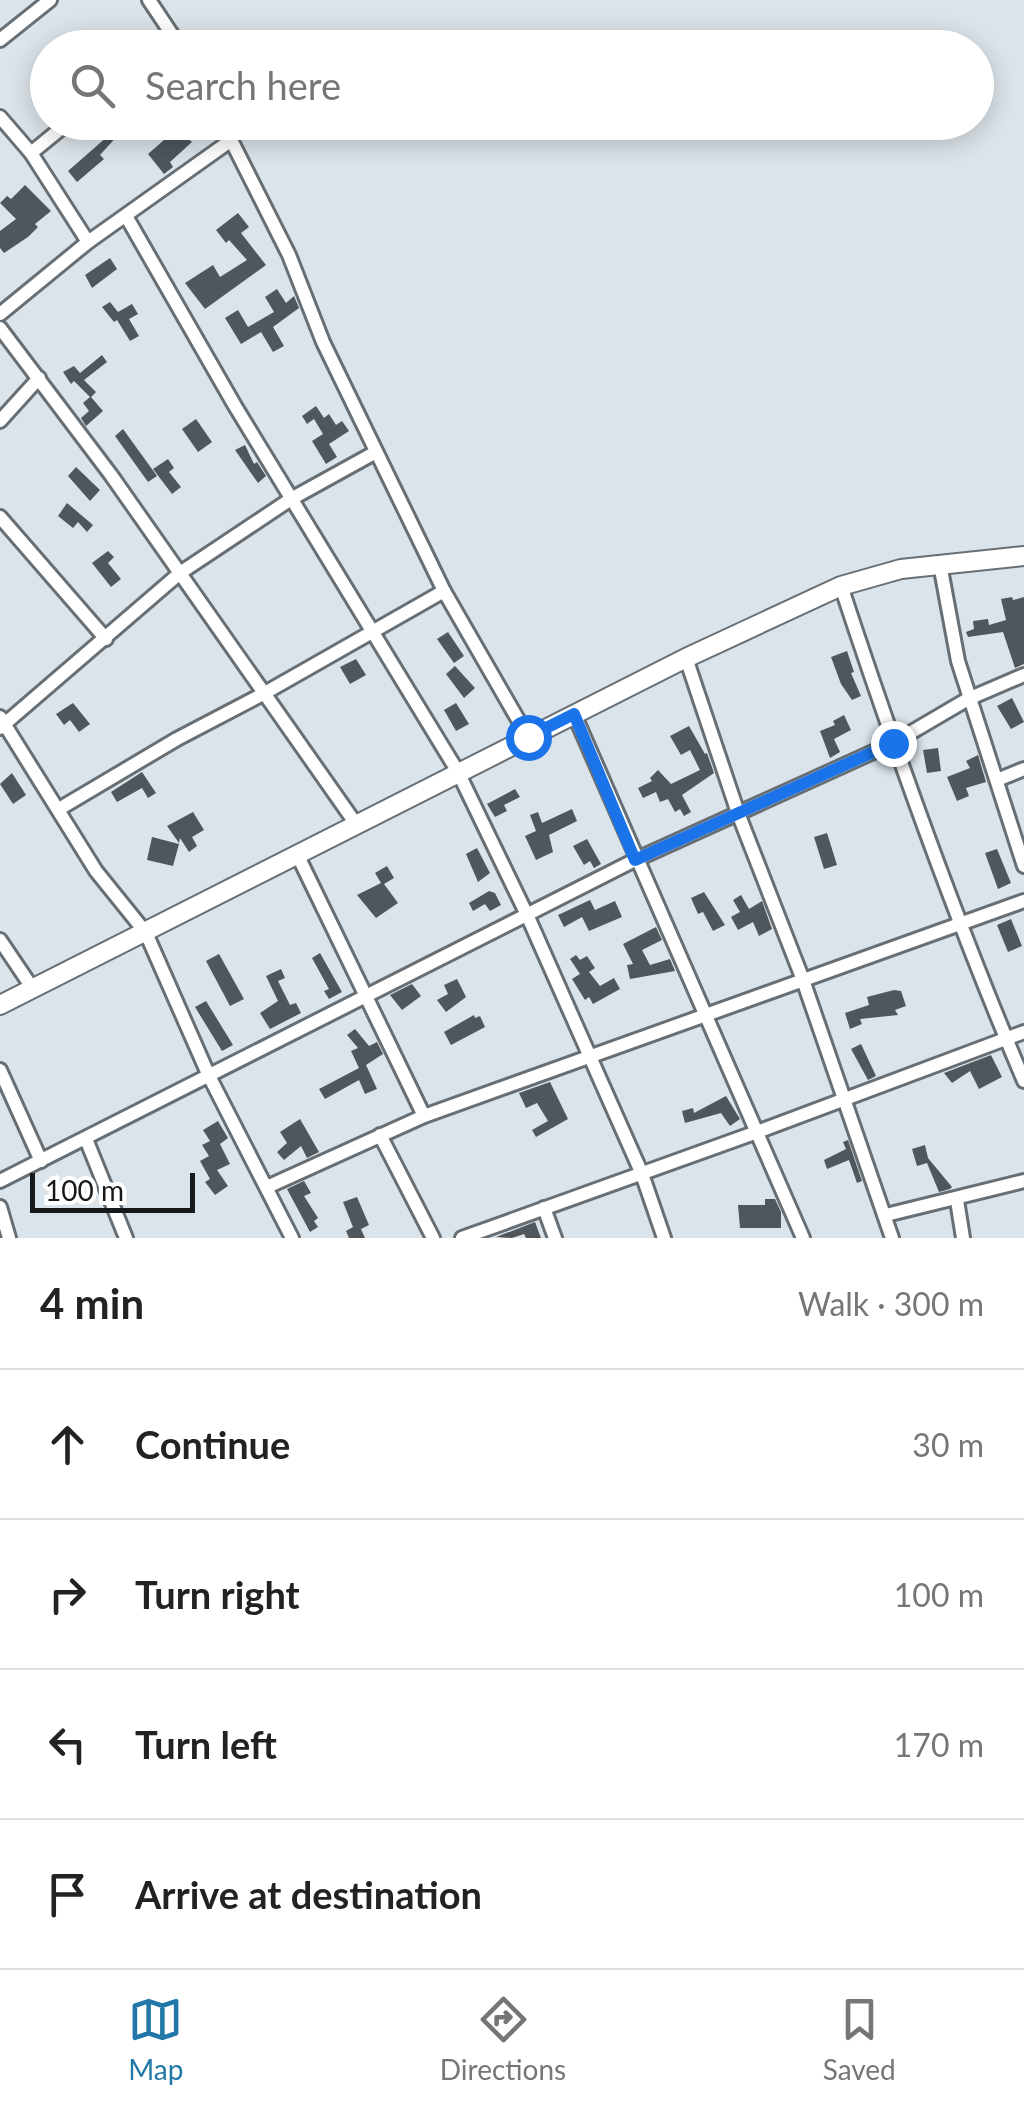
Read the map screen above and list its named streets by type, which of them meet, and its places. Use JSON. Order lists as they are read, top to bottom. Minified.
{"scale_bar":"100 m","page":{"search":"Search here","scale":"100 m","heading":["4 min","Walk · 300 m"],"list":[["Continue","30 m"],["Turn right","100 m"],["Turn left","170 m"],"Arrive at destination"],"nav":["Map","Directions","Saved"]}}
